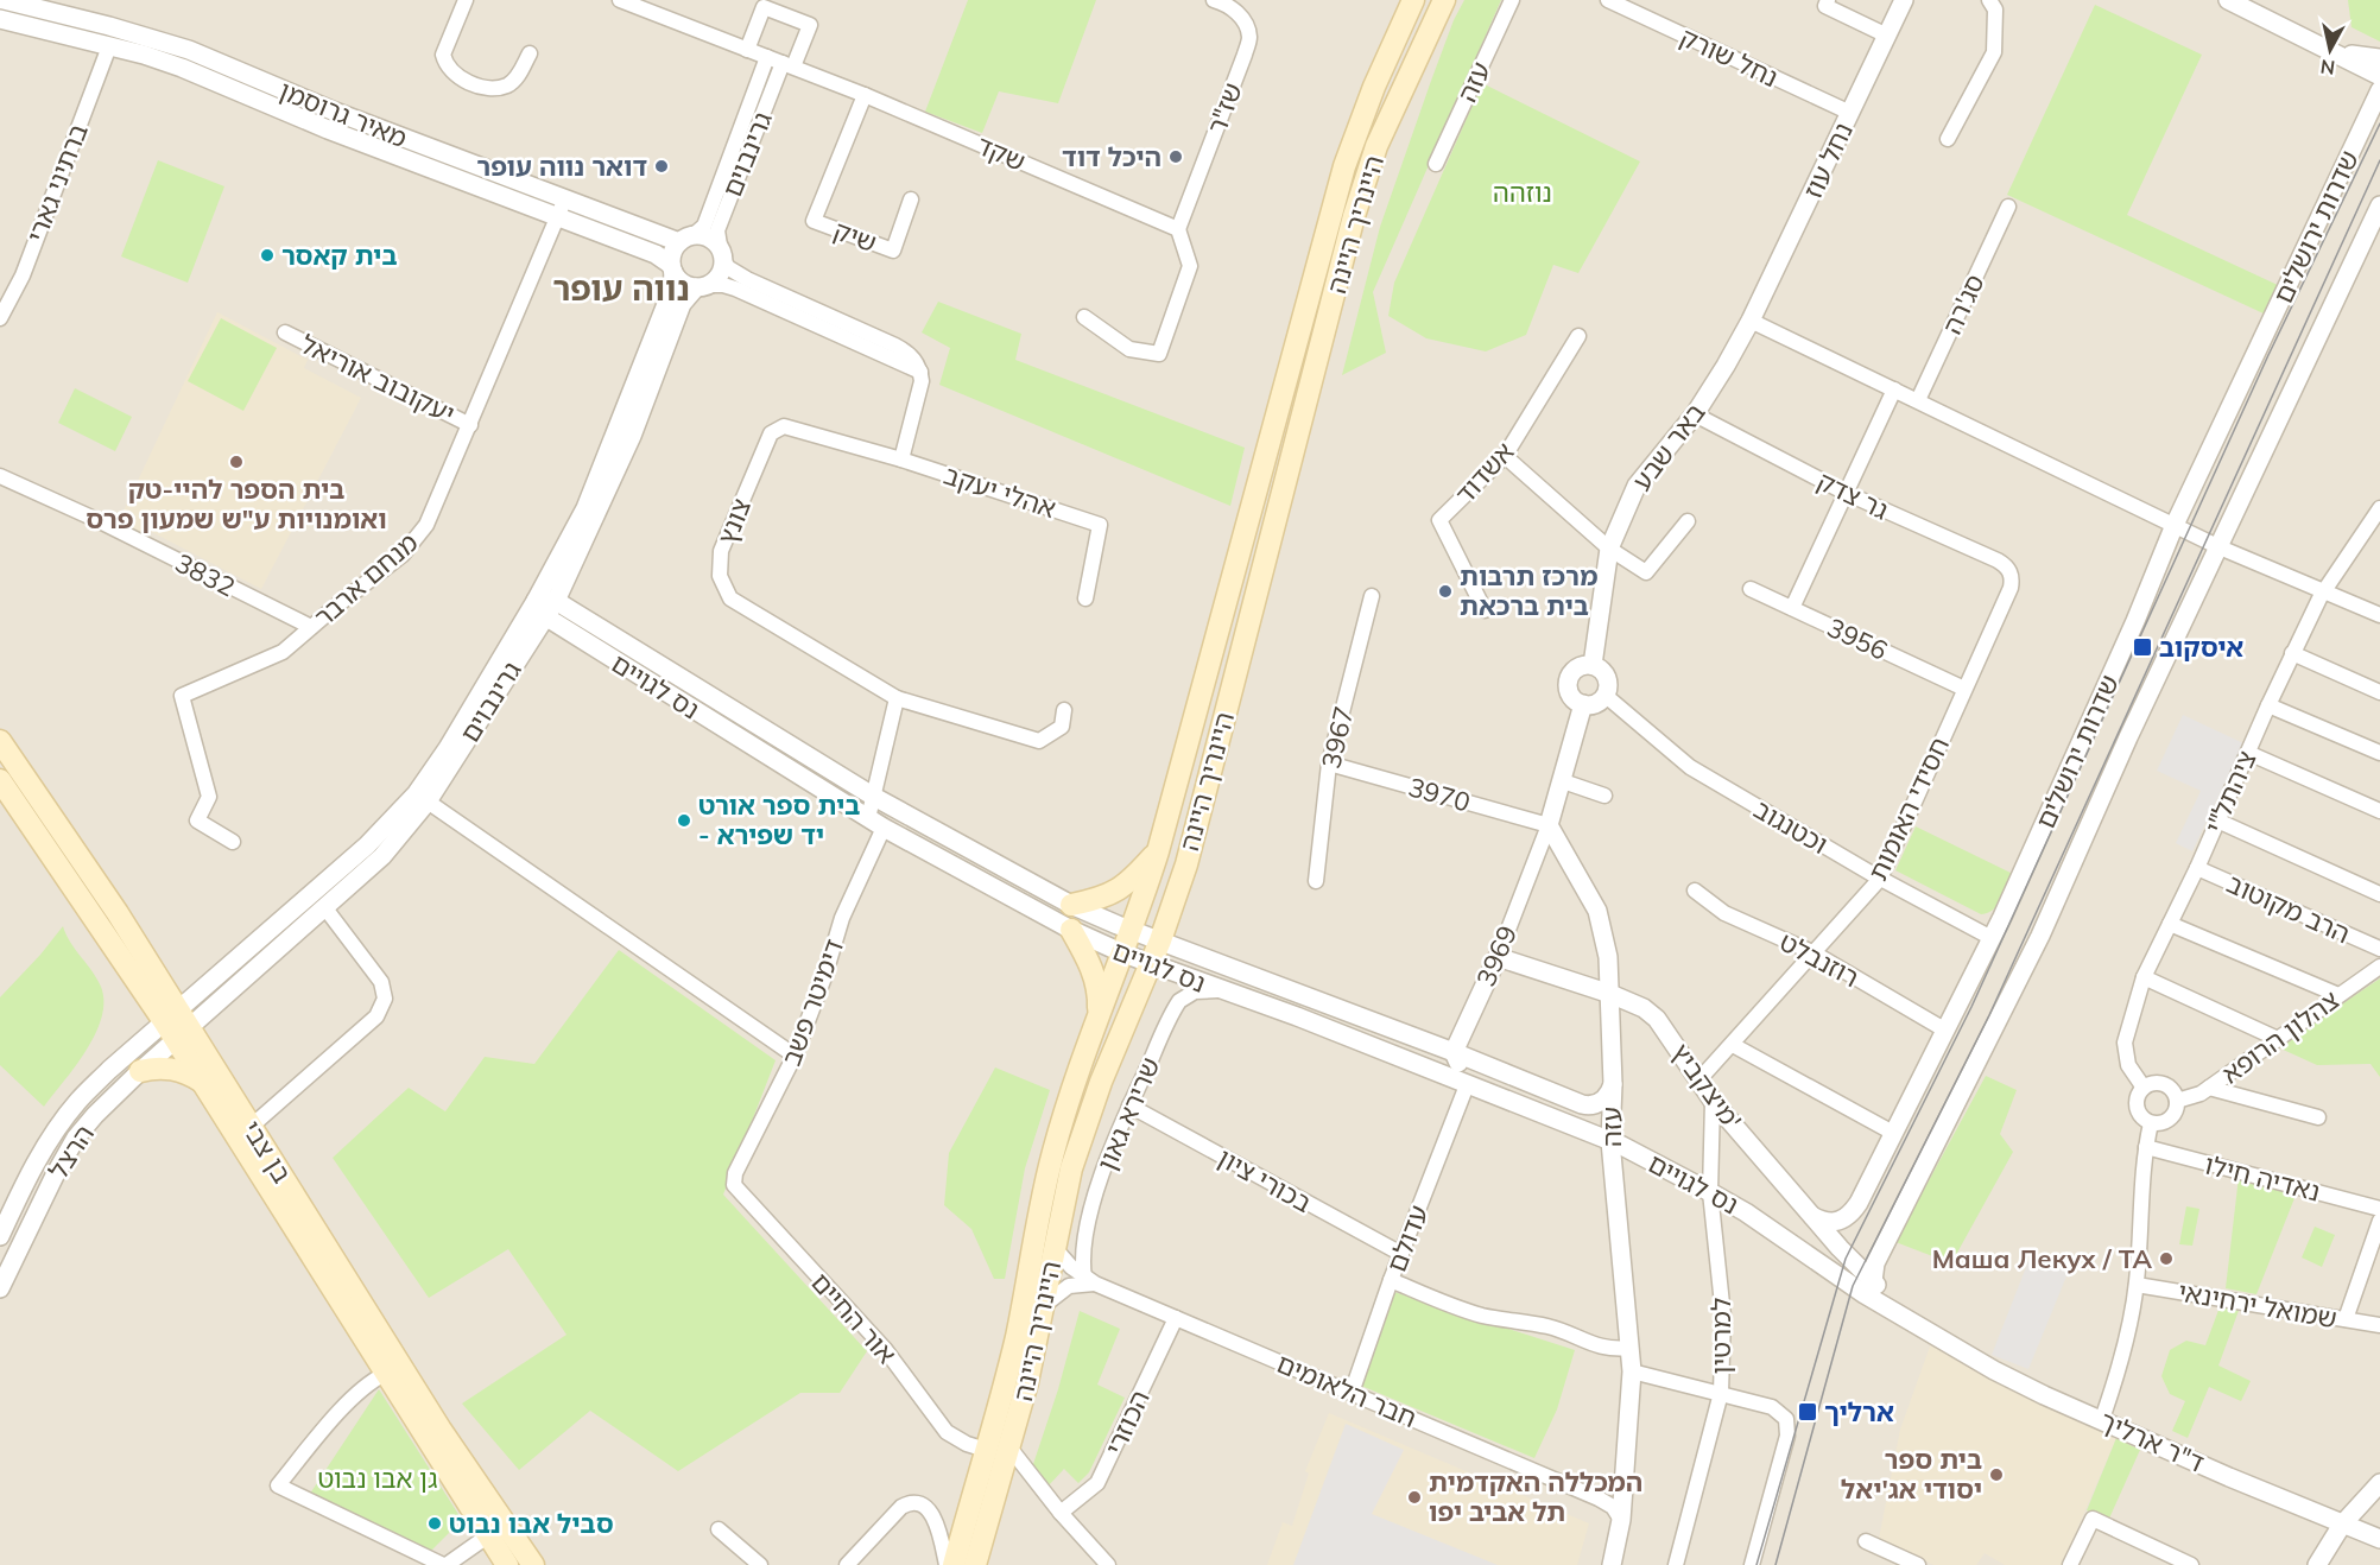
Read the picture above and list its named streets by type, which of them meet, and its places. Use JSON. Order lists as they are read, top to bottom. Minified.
{"streets":{"main road":["היינריך היינה","בן צבי"],"street":["נחל שורק","עזה","שז\"ר","מאיר גרוסמן","שקד","גרינבוים","נחל עוז","ברתיני גארי","שדרות ירושלים","שיק","סג'רה","יעקובוב אוריאל","באר שבע","אשדוד","אהלי יעקב","גר צדק","צונץ","3832","מנחם ארבר","3956","נס לגויים","3967","ציהתל\"י","3970","חסידי האומות","וכטנגוב","הרב מקוטוב","3969","רוזנבלט","דימיטר פשב","צהלון הרופא","מיצקביץ'","שרירא גאון","הרצל","נאדיה חילו","בכורי ציון","עדולם","שמואל ירחינאי","אור החיים","למרטין","חבר הלאומים","הכוזרי","ד\"ר ארליך"]},"crossings":[["נחל שורק","נחל עוז"],["עזה","נס לגויים"],["עזה","3970"],["עזה","3969"],["עזה","מיצקביץ'"],["עזה","חבר הלאומים"],["שז\"ר","שקד"],["מאיר גרוסמן","גרינבוים"],["מאיר גרוסמן","ברתיני גארי"],["מאיר גרוסמן","מנחם ארבר"],["שקד","גרינבוים"],["שקד","שיק"],["גרינבוים","נס לגויים"],["גרינבוים","הרצל"],["גרינבוים","בן צבי"],["נחל עוז","באר שבע"],["היינריך היינה","נס לגויים"],["היינריך היינה","אור החיים"],["היינריך היינה","חבר הלאומים"],["שדרות ירושלים","נס לגויים"],["שדרות ירושלים","וכטנגוב"],["שדרות ירושלים","רוזנבלט"],["שדרות ירושלים","מיצקביץ'"],["שדרות ירושלים","ד\"ר ארליך"],["יעקובוב אוריאל","מנחם ארבר"],["באר שבע","גר צדק"],["באר שבע","וכטנגוב"],["אהלי יעקב","צונץ"],["גר צדק","חסידי האומות"],["3832","מנחם ארבר"],["3956","חסידי האומות"],["נס לגויים","3969"],["נס לגויים","דימיטר פשב"],["נס לגויים","מיצקביץ'"],["נס לגויים","שרירא גאון"],["נס לגויים","עדולם"],["נס לגויים","למרטין"],["נס לגויים","ד\"ר ארליך"],["3967","3970"],["ציהתל\"י","הרב מקוטוב"],["ציהתל\"י","צהלון הרופא"],["3970","3969"],["חסידי האומות","וכטנגוב"],["חסידי האומות","רוזנבלט"],["חסידי האומות","מיצקביץ'"],["3969","מיצקביץ'"],["דימיטר פשב","אור החיים"],["מיצקביץ'","למרטין"],["מיצקביץ'","ד\"ר ארליך"],["שרירא גאון","בכורי ציון"],["שרירא גאון","חבר הלאומים"],["הרצל","בן צבי"],["בכורי ציון","עדולם"],["עדולם","חבר הלאומים"],["חבר הלאומים","הכוזרי"]],"districts":["נווה עופר"],"parks":["נוזהה","גן אבו נבוט"],"places":{"other":["היכל דוד","דואר נווה עופר","בית קאסר","בית הספר להיי-טק ואומנויות ע\"ש שמעון פרס","מרכז תרבות בית ברכאת","בית ספר אורט - יד שפירא","Маша Лекух / ТА","בית ספר יסודי אג'יאל","המכללה האקדמית תל אביב יפו","סביל אבו נבוט"],"transit":["איסקוב","ארליך"]},"north":"bottom"}
